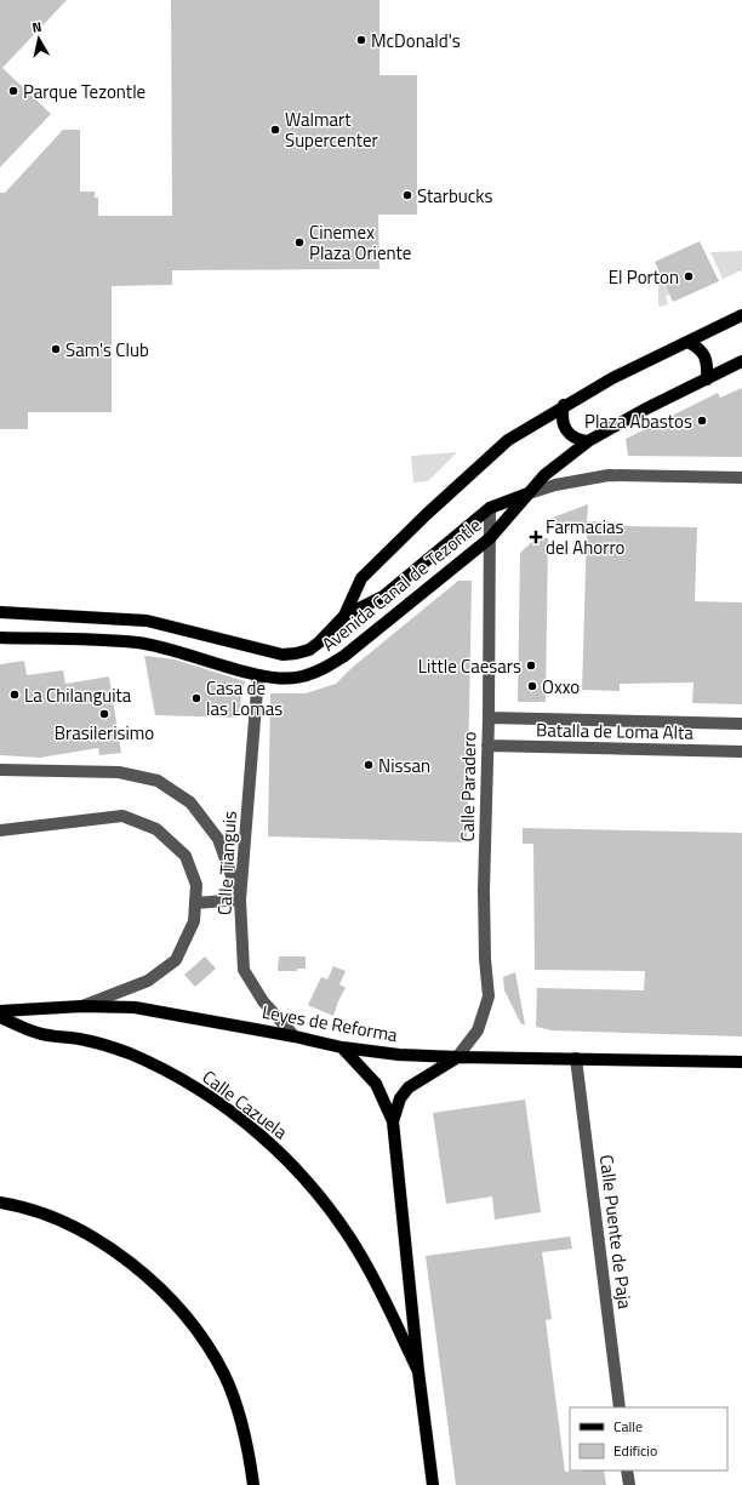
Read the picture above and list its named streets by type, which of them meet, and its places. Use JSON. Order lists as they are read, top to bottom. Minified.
{"streets":{"main road":["Avenida Canal de Tezontle","Leyes de Reforma","Calle Cazuela"],"street":["Batalla de Loma Alta","Calle Paradero","Calle Tianguis","Calle Puente de Paja"]},"crossings":[["Avenida Canal de Tezontle","Calle Paradero"],["Avenida Canal de Tezontle","Calle Tianguis"],["Batalla de Loma Alta","Calle Paradero"],["Calle Paradero","Leyes de Reforma"],["Calle Paradero","Calle Cazuela"],["Calle Tianguis","Leyes de Reforma"],["Leyes de Reforma","Calle Cazuela"],["Leyes de Reforma","Calle Puente de Paja"]],"places":{"other":["McDonald's","Parque Tezontle","Walmart Supercenter","Starbucks","Cinemex Plaza Oriente","El Porton","Sam's Club","Plaza Abastos","Little Caesars","Oxxo","La Chilanguita","Casa de las Lomas","Brasilerisimo","Nissan"],"health":["Farmacias del Ahorro"]},"legend":["Calle","Edificio"],"north":"top"}
